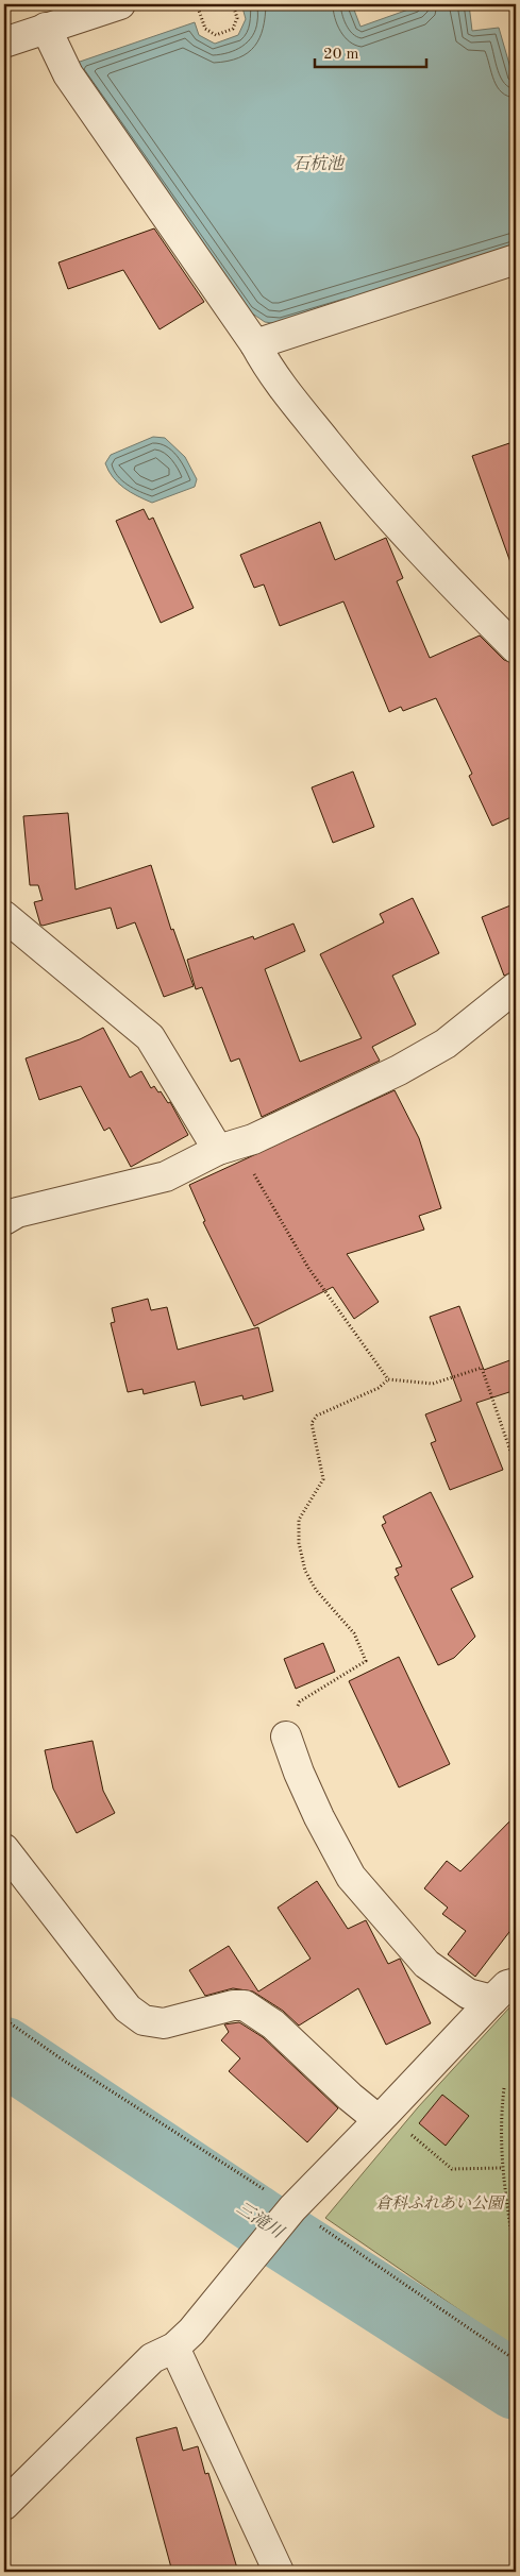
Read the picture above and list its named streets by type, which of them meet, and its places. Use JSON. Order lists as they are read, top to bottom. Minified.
{"water":["石杭池","三滝川"],"parks":["倉科ふれあい公園"],"scale_bar":"20 m"}
